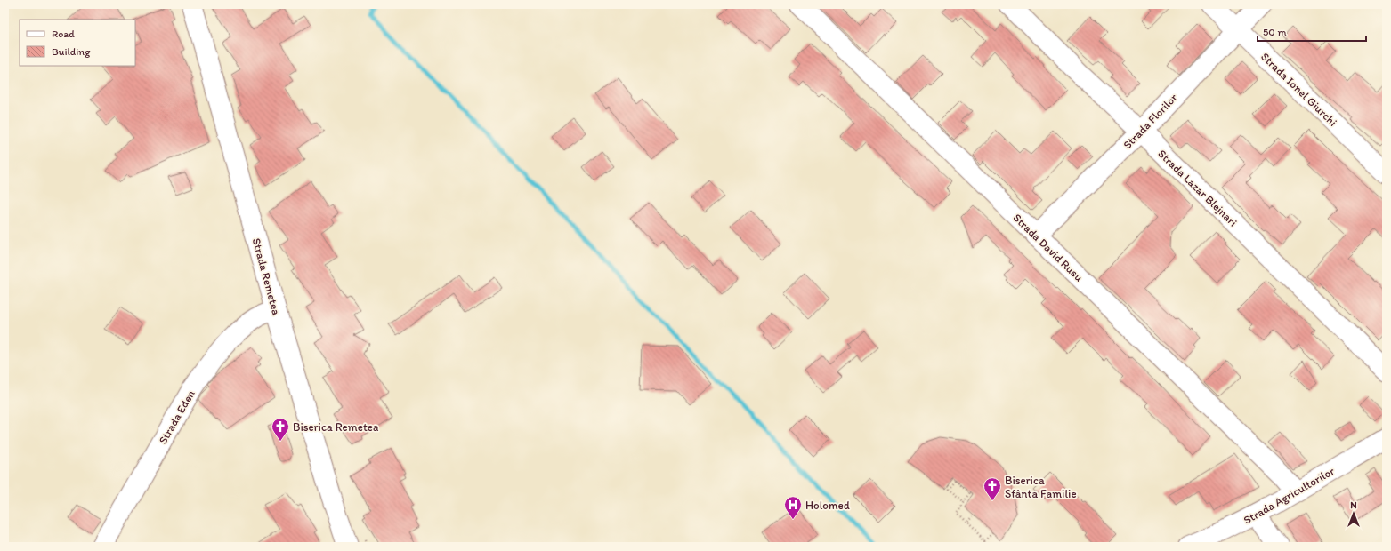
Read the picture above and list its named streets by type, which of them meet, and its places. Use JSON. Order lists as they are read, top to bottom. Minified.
{"streets":{"street":["Strada Ionel Giurchi","Strada Florilor","Strada Lazar Blejnari","Strada David Rusu","Strada Remetea","Strada Eden","Strada Agricultorilor"]},"crossings":[["Strada Ionel Giurchi","Strada Florilor"],["Strada Florilor","Strada Lazar Blejnari"],["Strada Florilor","Strada David Rusu"],["Strada David Rusu","Strada Agricultorilor"],["Strada Remetea","Strada Eden"]],"places":{"church":["Biserica Remetea","Biserica Sfânta Familie"],"hospital":["Holomed"]},"legend":["Road","Building"],"scale_bar":"50 m","north":"top"}
